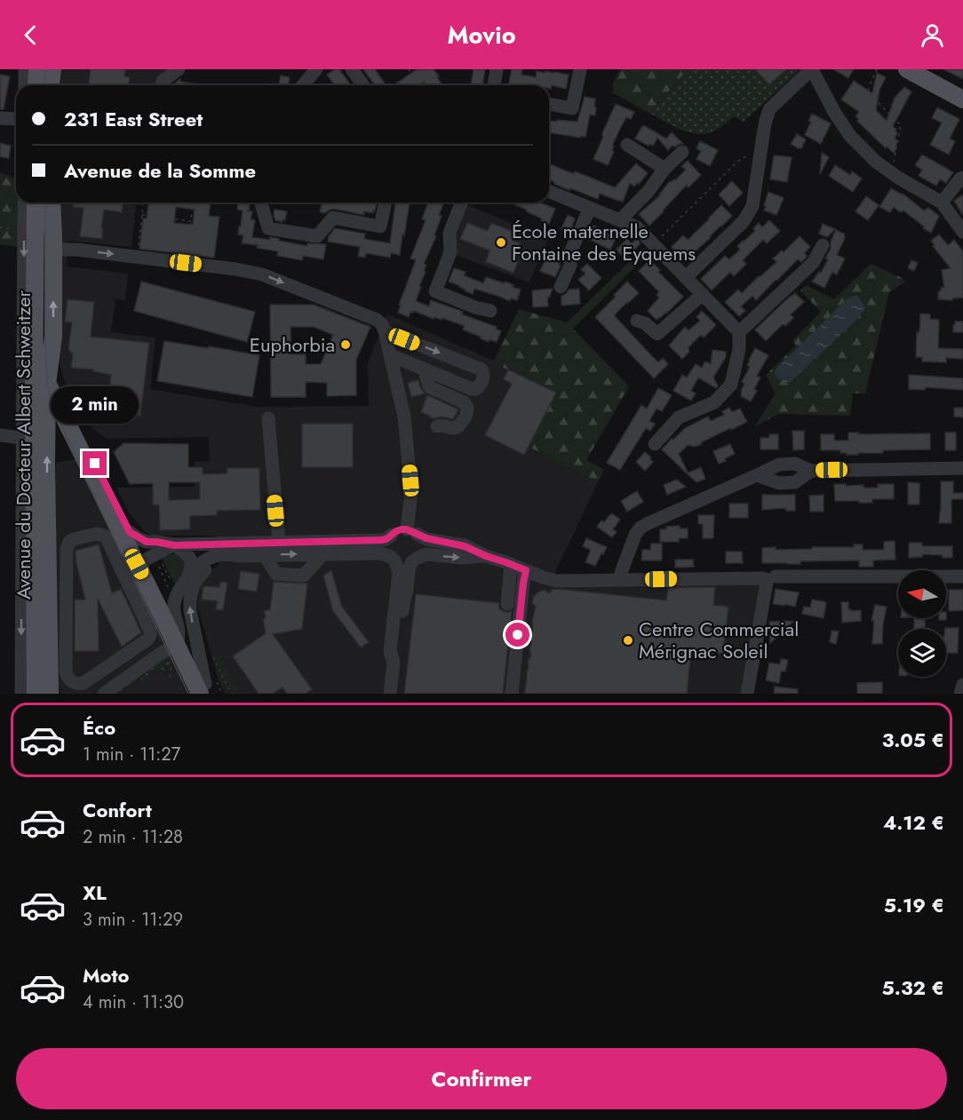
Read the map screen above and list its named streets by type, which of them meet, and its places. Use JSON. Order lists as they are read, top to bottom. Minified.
{"streets":{"street":["Avenue du Docteur Albert Schweitzer"]},"one_way":["Avenue du Docteur Albert Schweitzer"],"places":["École maternelle Fontaine des Eyquems","Euphorbia","Centre Commercial Mérignac Soleil"],"north":"left","page":{"header":"Movio","banner":["231 East Street","Avenue de la Somme"],"bubble":"2 min","list":[{"name":"Éco","note":"1 min · 11:27","value":"3.05 €"},{"name":"Confort","note":"2 min · 11:28","value":"4.12 €"},{"name":"XL","note":"3 min · 11:29","value":"5.19 €"},{"name":"Moto","note":"4 min · 11:30","value":"5.32 €"}],"buttons":"Confirmer"}}
